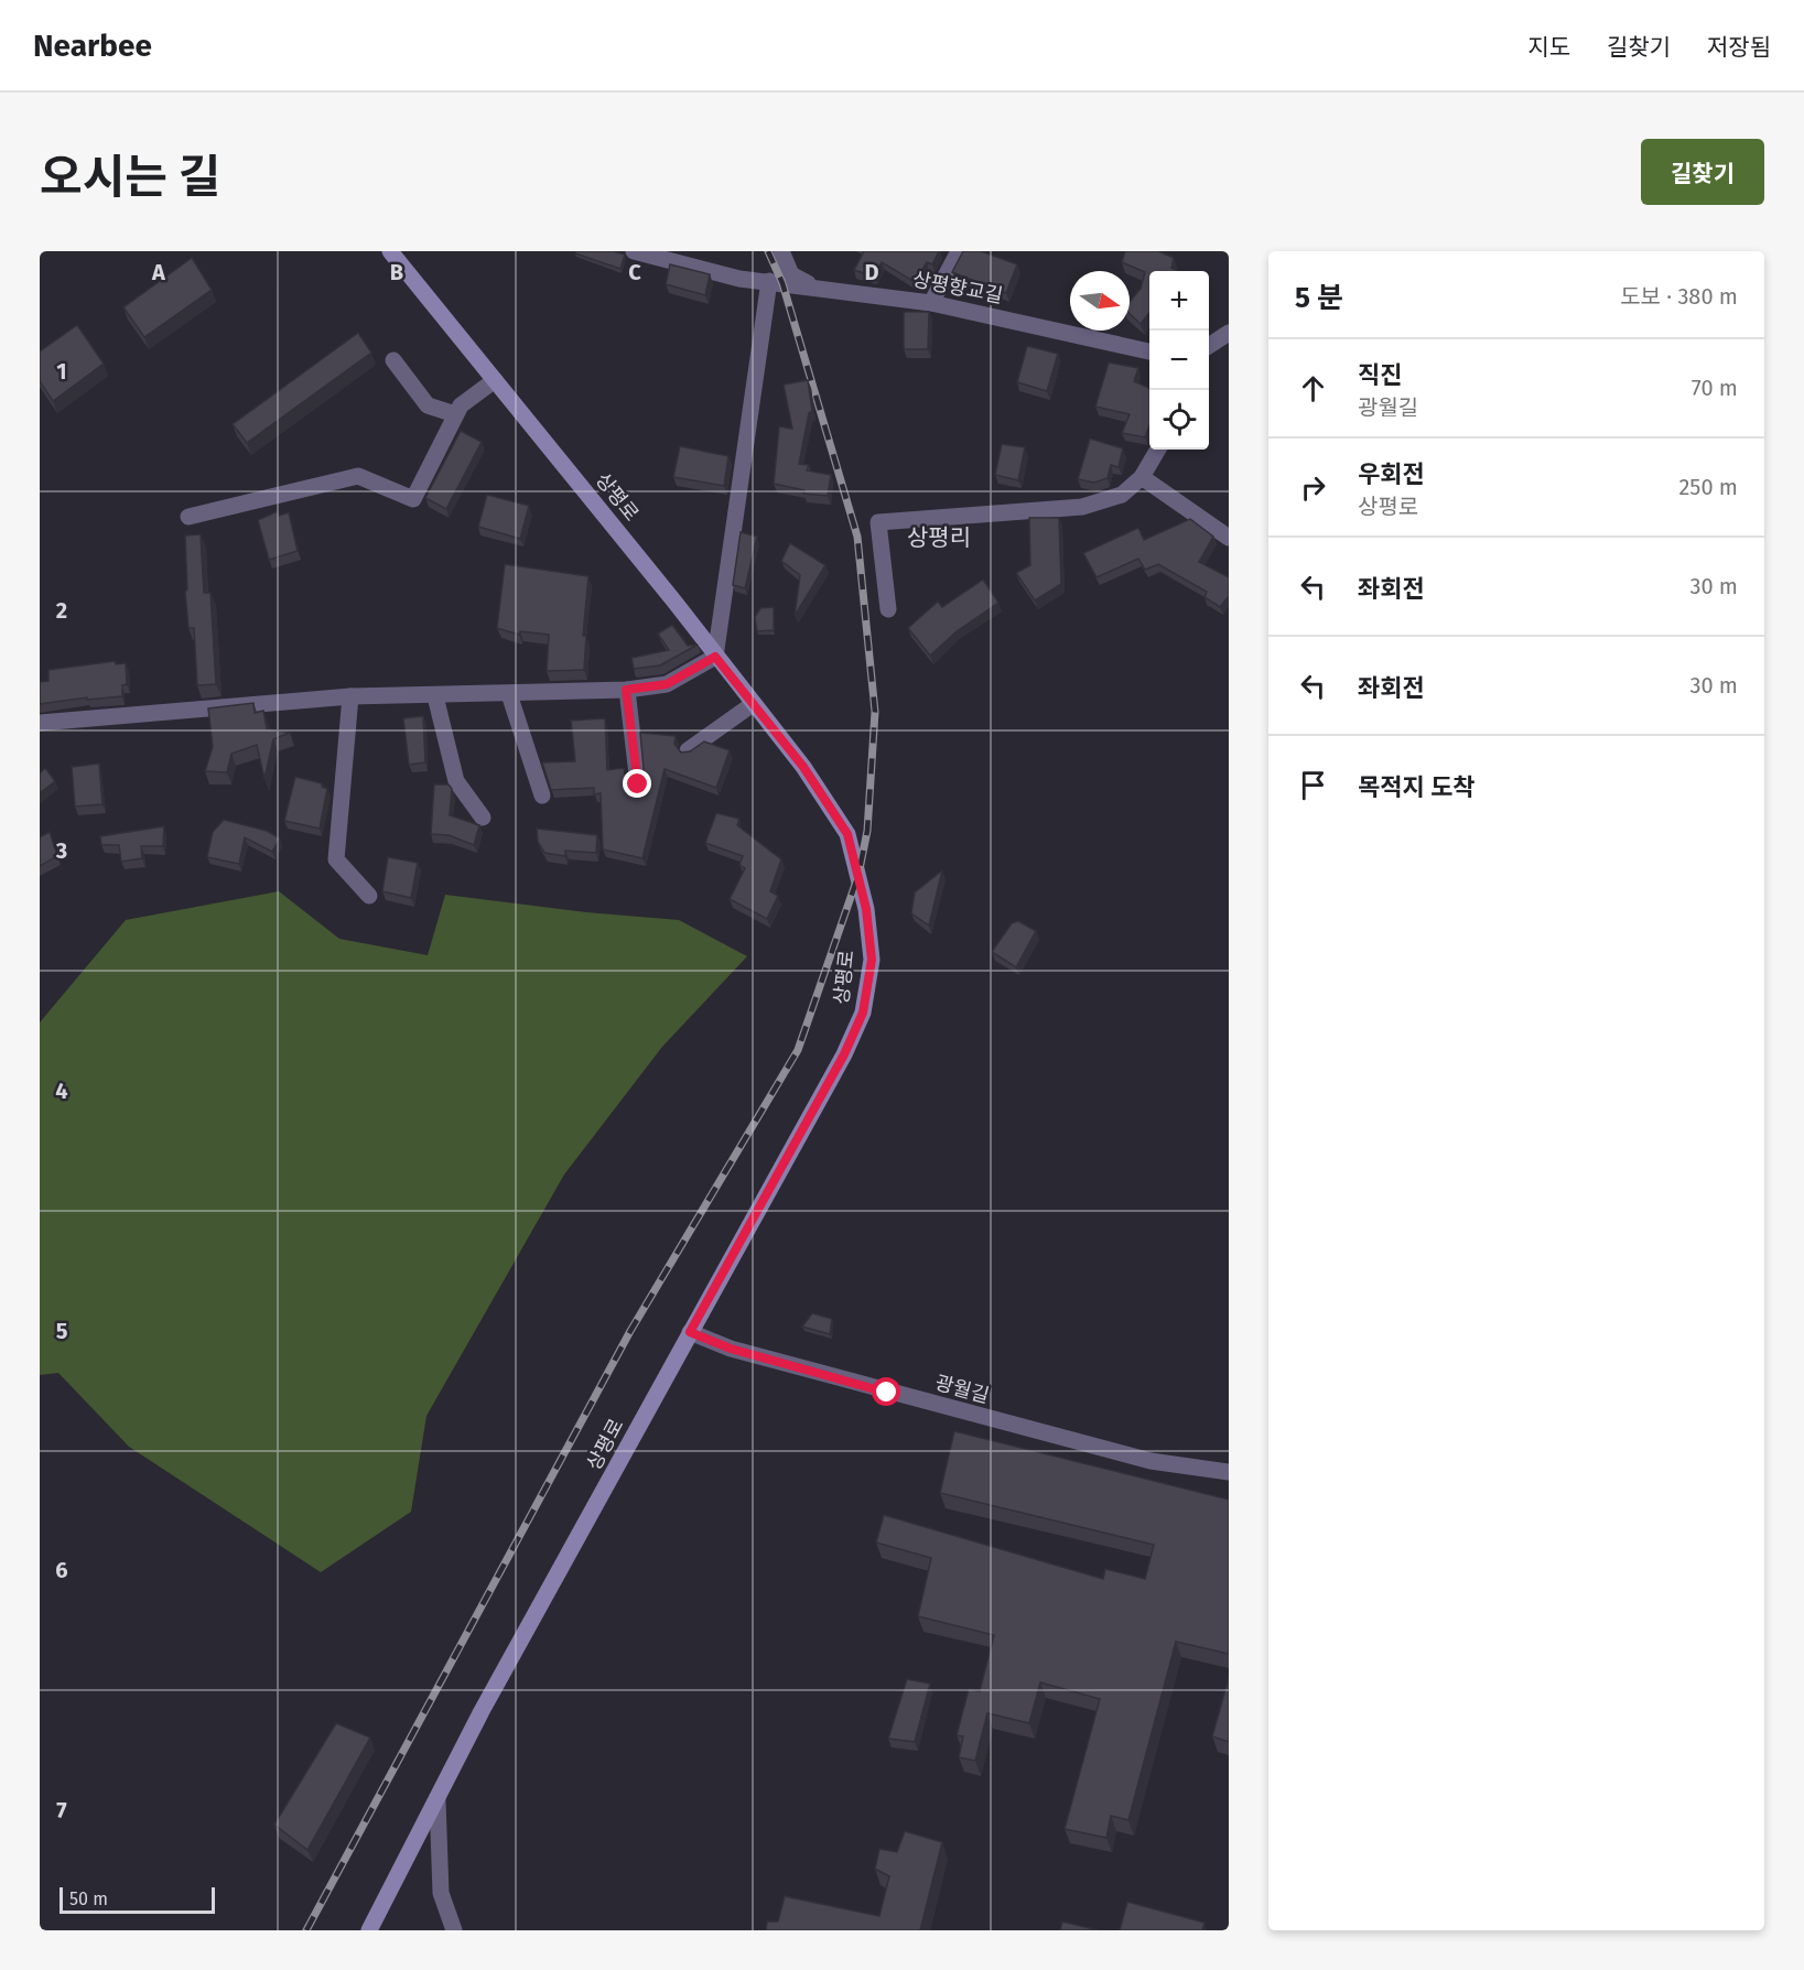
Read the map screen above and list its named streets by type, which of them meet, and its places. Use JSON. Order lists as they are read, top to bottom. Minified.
{"streets":{"main road":["상평로"],"street":["상평향교길","광월길"]},"crossings":[["상평로","광월길"]],"districts":["상평리"],"scale_bar":"50 m","north":"right","page":{"header":"Nearbee","nav":["지도","길찾기","저장됨"],"title":"오시는 길","buttons":"길찾기","heading":["5 분","도보 · 380 m"],"map_buttons":["+","−"],"list":[["직진","광월길","70 m"],["우회전","상평로","250 m"],["좌회전","30 m"],["좌회전","30 m"],"목적지 도착"],"scale":"50 m"},"grid":{"columns":["A","B","C","D"],"rows":["1","2","3","4","5","6","7"]}}
